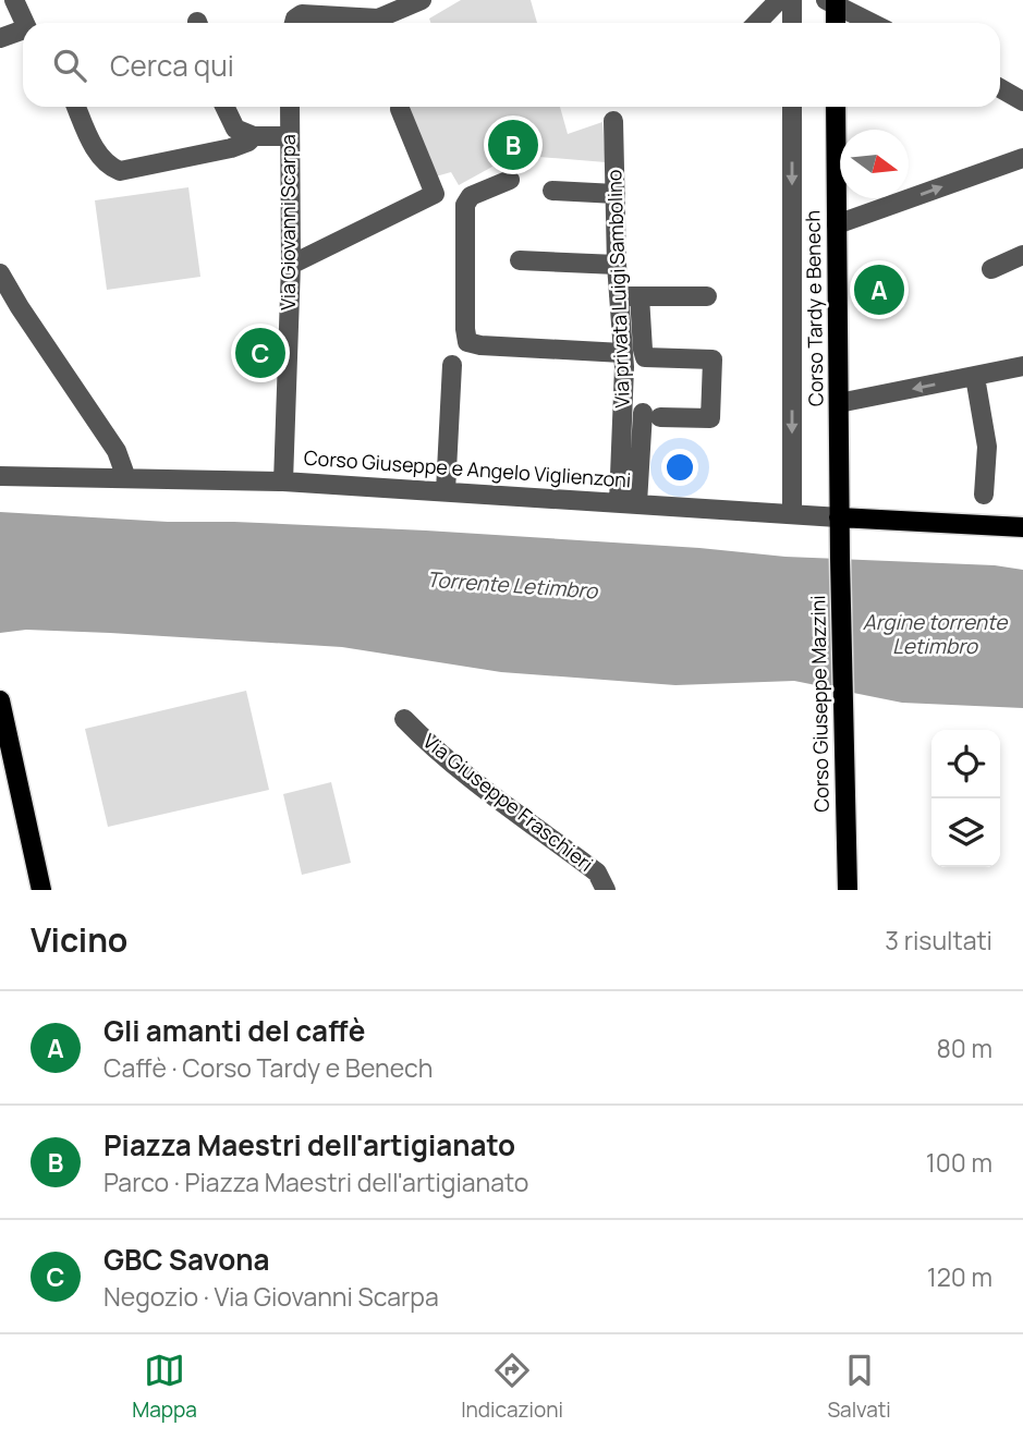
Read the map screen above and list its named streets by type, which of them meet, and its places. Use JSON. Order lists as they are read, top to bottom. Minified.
{"streets":{"main road":["Corso Tardy e Benech","Corso Giuseppe e Angelo Viglienzoni","Corso Giuseppe Mazzini"],"street":["Via Giovanni Scarpa","Via privata Luigi Sambolino","Via Giuseppe Fraschieri"]},"crossings":[["Via Giovanni Scarpa","Corso Giuseppe e Angelo Viglienzoni"],["Via privata Luigi Sambolino","Corso Giuseppe e Angelo Viglienzoni"],["Corso Tardy e Benech","Corso Giuseppe e Angelo Viglienzoni"],["Corso Tardy e Benech","Corso Giuseppe Mazzini"],["Corso Giuseppe e Angelo Viglienzoni","Corso Giuseppe Mazzini"]],"one_way":["Corso Tardy e Benech"],"water":["Torrente Letimbro","Argine torrente Letimbro"],"north":"right","page":{"search":"Cerca qui","pins":["B","A","C"],"heading":["Vicino","3 risultati"],"list":[{"mark":"A","name":"Gli amanti del caffè","note":"Caffè · Corso Tardy e Benech","value":"80 m"},{"mark":"B","name":"Piazza Maestri dell'artigianato","note":"Parco · Piazza Maestri dell'artigianato","value":"100 m"},{"mark":"C","name":"GBC Savona","note":"Negozio · Via Giovanni Scarpa","value":"120 m"}],"nav":["Mappa","Indicazioni","Salvati"]}}
